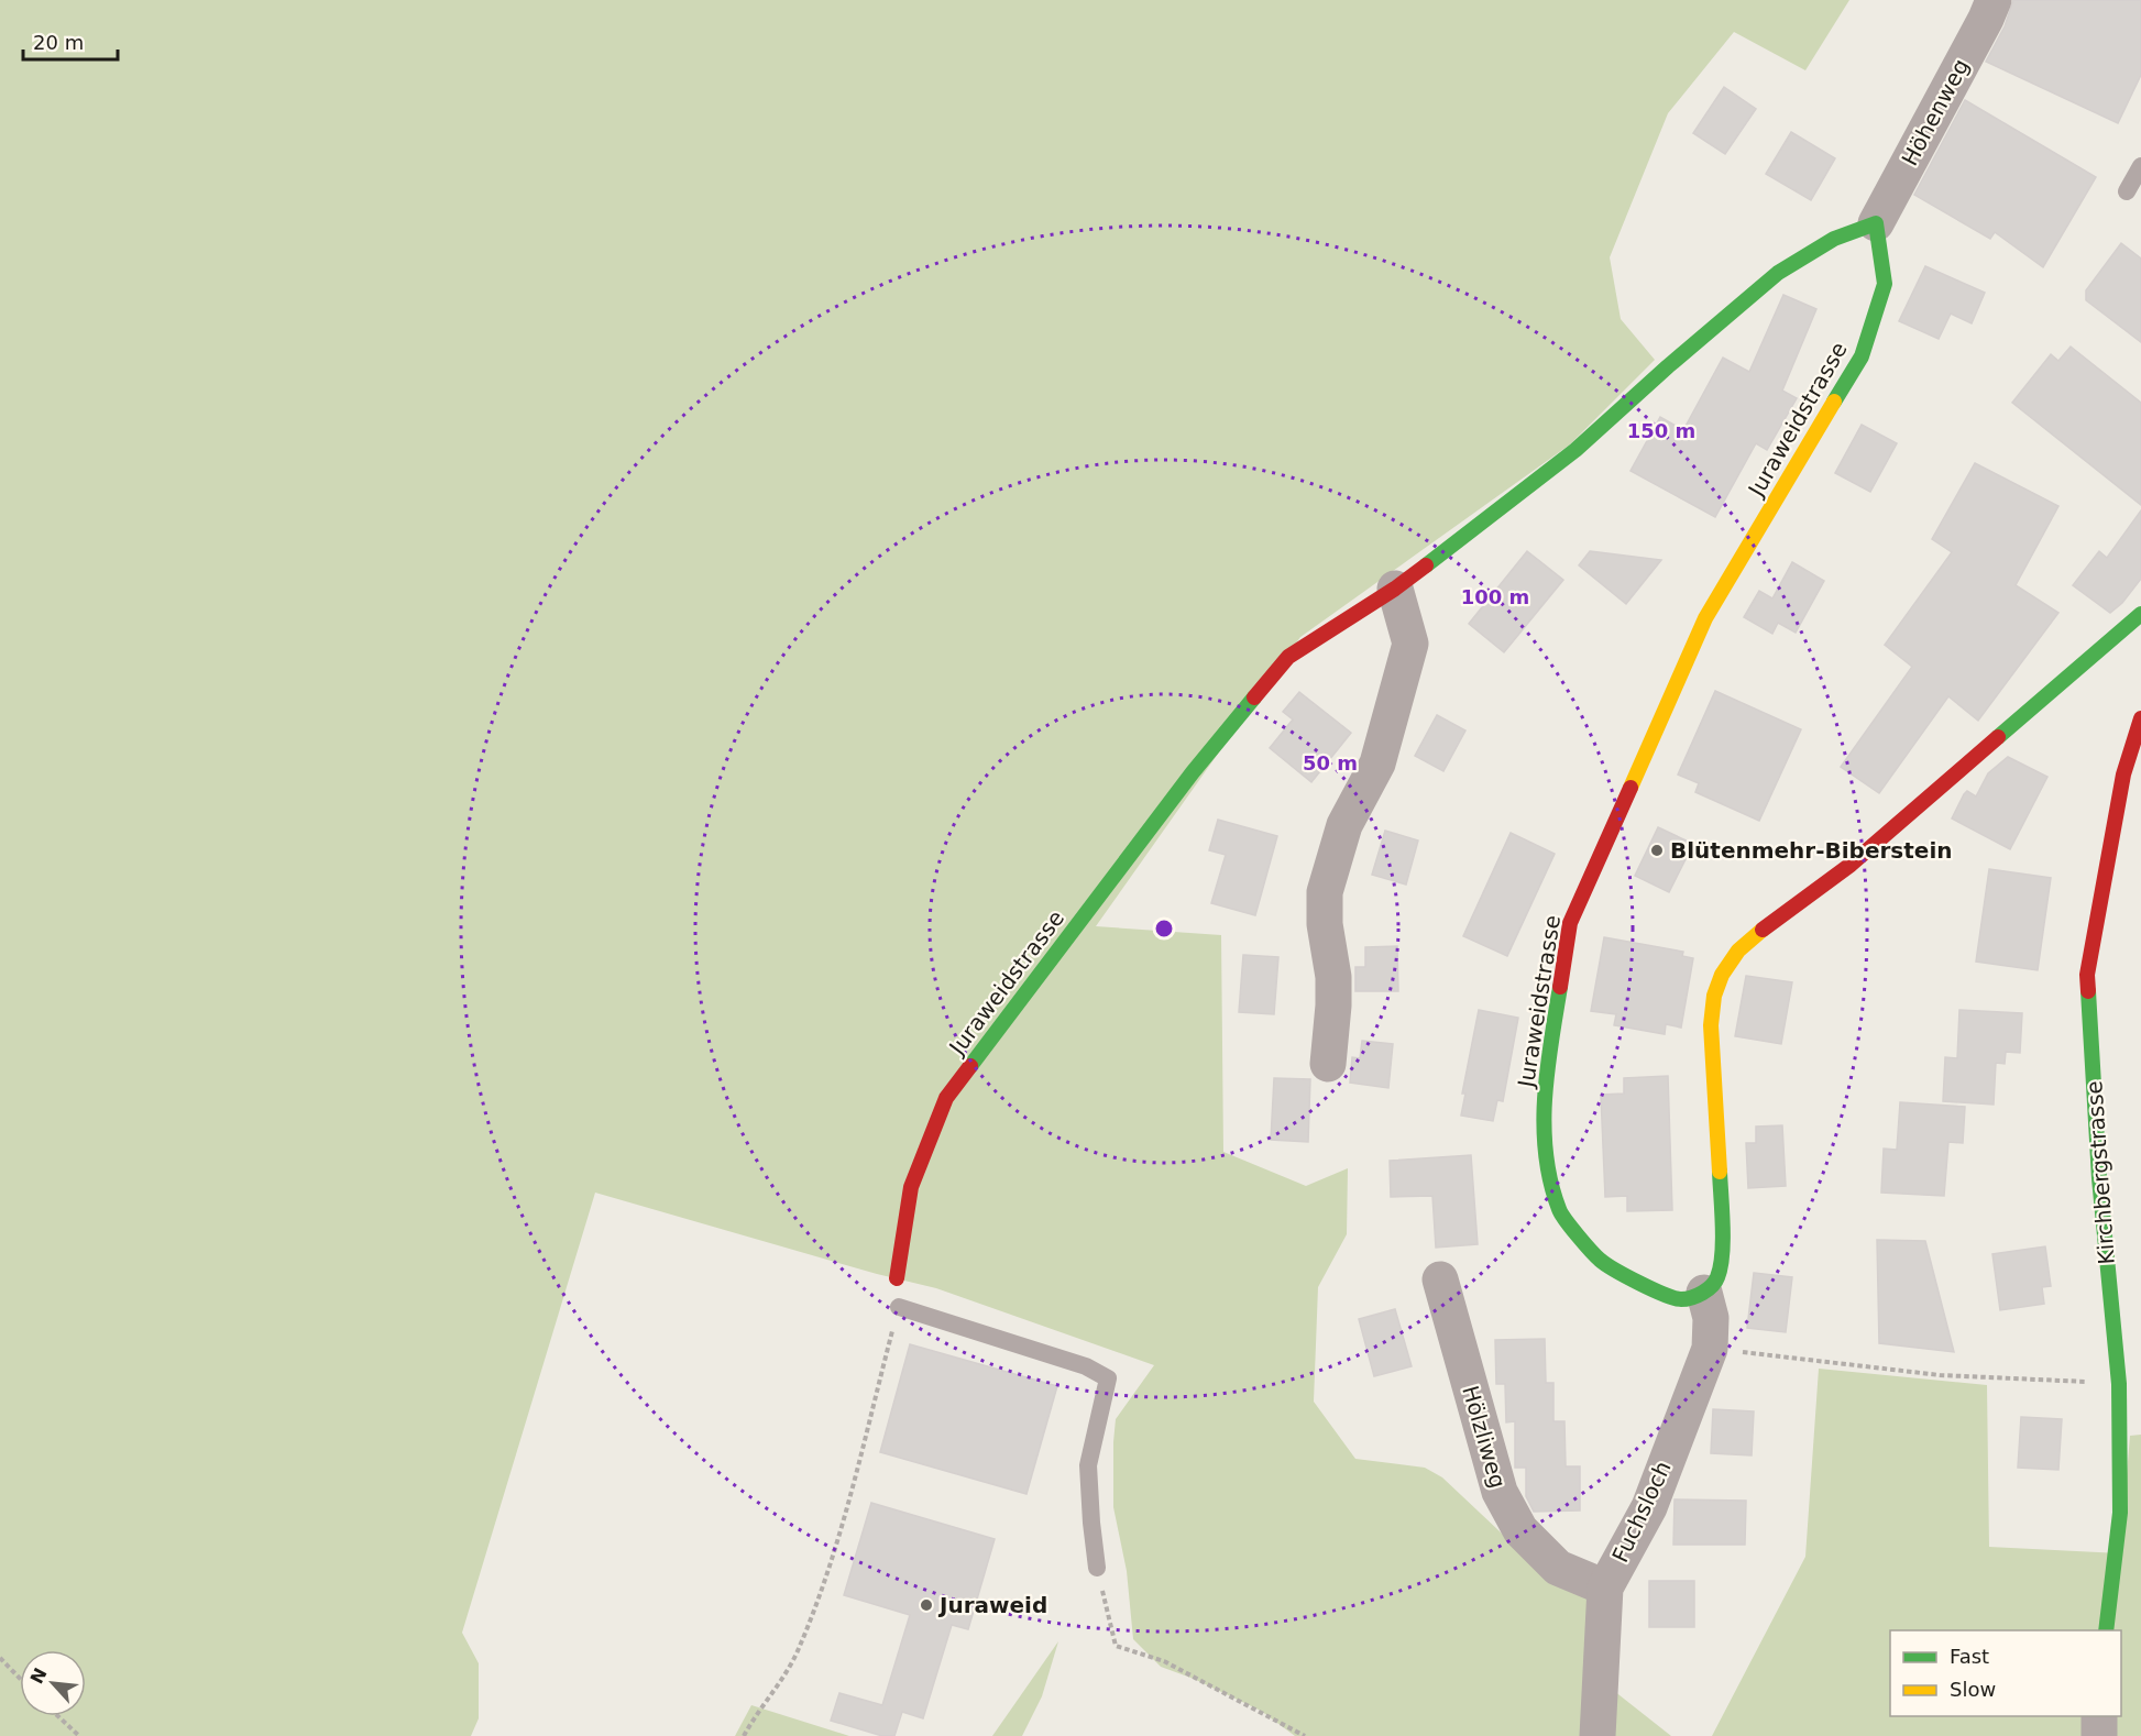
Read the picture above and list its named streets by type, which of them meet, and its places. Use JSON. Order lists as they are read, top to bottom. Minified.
{"streets":{"street":["Höhenweg","Juraweidstrasse","Kirchbergstrasse","Hölzliweg","Fuchsloch"]},"crossings":[["Höhenweg","Juraweidstrasse"],["Juraweidstrasse","Fuchsloch"],["Hölzliweg","Fuchsloch"]],"places":["Blütenmehr-Biberstein","Juraweid"],"legend":["Fast","Slow"],"scale_bar":"20 m","north":"top left","rings":["150 m","100 m","50 m"]}
